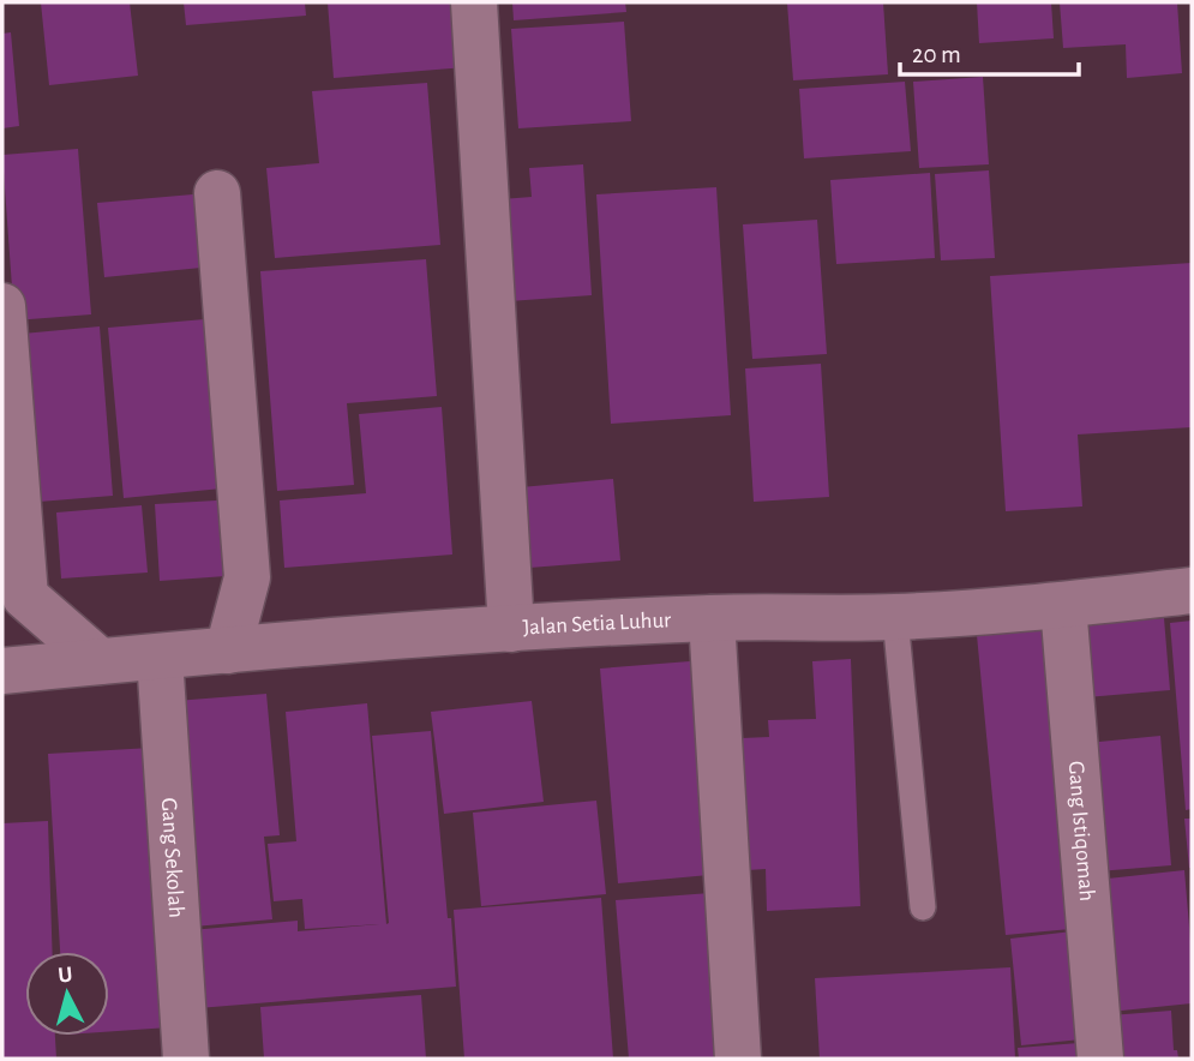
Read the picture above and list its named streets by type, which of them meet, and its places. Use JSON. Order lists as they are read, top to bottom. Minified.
{"streets":{"street":["Jalan Setia Luhur","Gang Istiqomah","Gang Sekolah"]},"crossings":[["Jalan Setia Luhur","Gang Istiqomah"],["Jalan Setia Luhur","Gang Sekolah"]],"scale_bar":"20 m","north":"top"}
